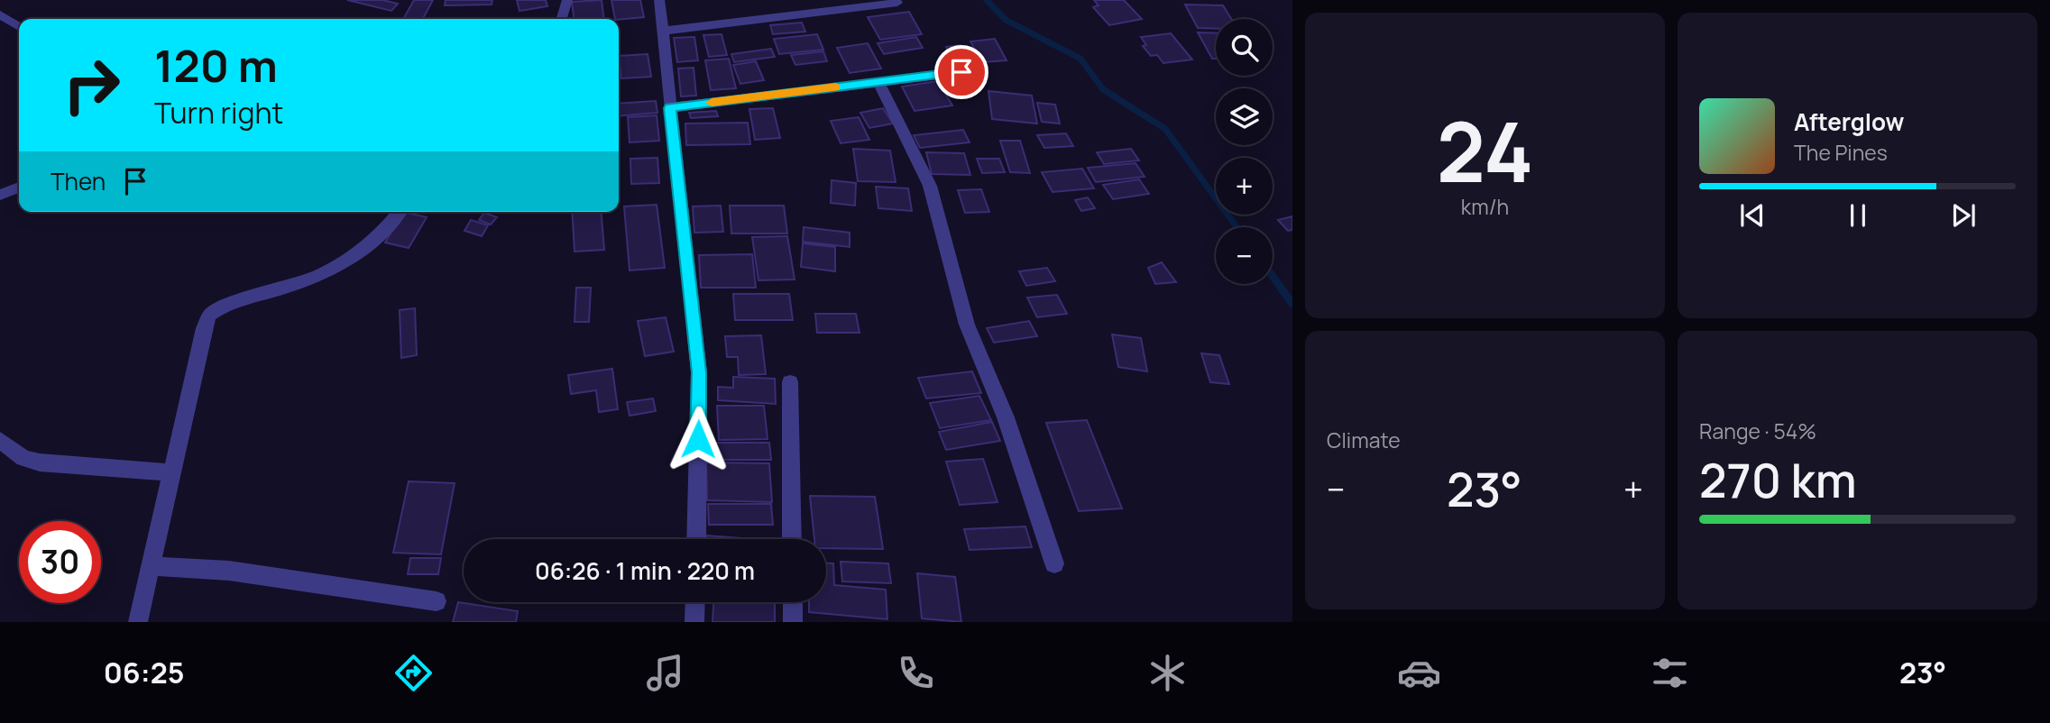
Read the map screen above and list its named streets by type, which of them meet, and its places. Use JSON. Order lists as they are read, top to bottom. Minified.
{"page":{"tile":[["24","km/h"],"Climate",["Range · 54%","270 km"]],"map_buttons":["+","−"],"turn":["120 m","Turn right"],"song":["Afterglow","The Pines"],"then":"Then","heat":["−","23°","+"],"limit":"30","trip":"06:26 · 1 min · 220 m","tabs":["06:25","23°"]}}
